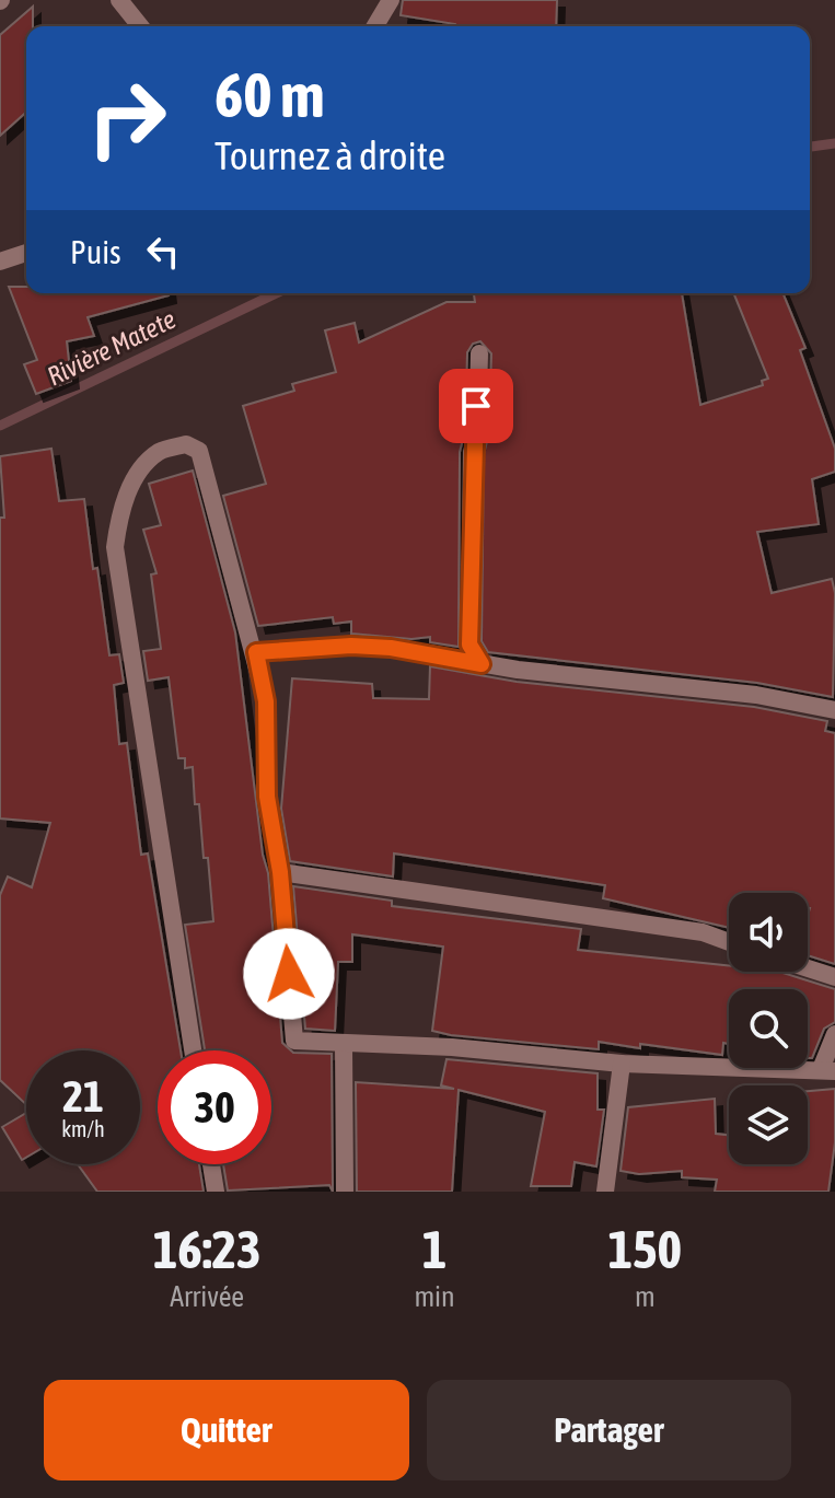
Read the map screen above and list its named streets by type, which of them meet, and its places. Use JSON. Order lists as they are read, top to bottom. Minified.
{"water":["Rivière Matete"],"page":{"turn":["60 m","Tournez à droite"],"then":"Puis","speed":"21 km/h","limit":"30","eta":["16:23","Arrivée","1","min","150","m"],"buttons":["Quitter","Partager"]}}
